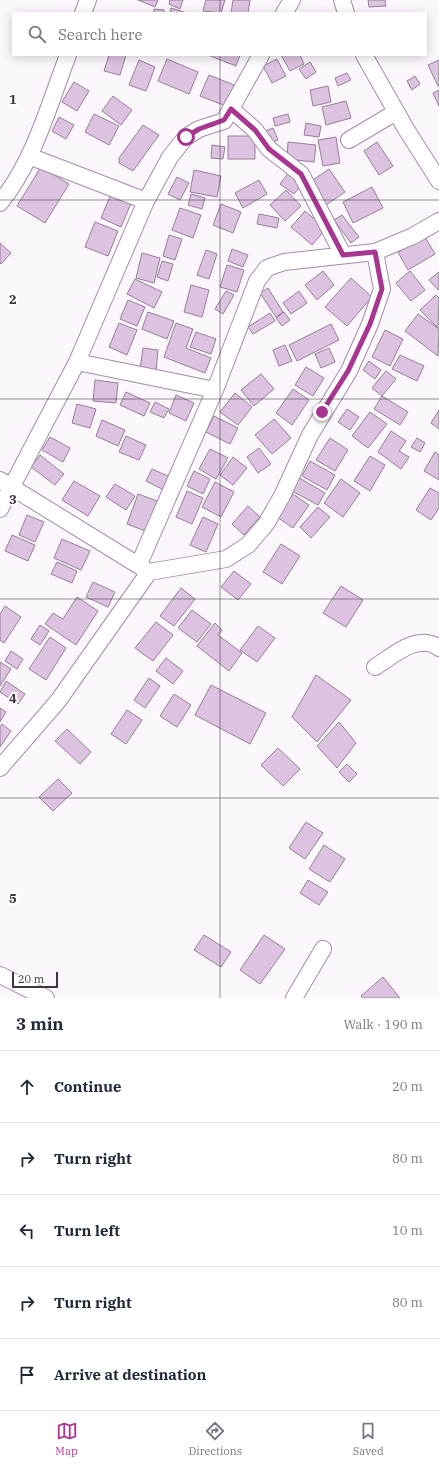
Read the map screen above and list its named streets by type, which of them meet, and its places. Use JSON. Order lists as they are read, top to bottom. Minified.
{"scale_bar":"20 m","page":{"search":"Search here","scale":"20 m","heading":["3 min","Walk · 190 m"],"list":[["Continue","20 m"],["Turn right","80 m"],["Turn left","10 m"],["Turn right","80 m"],"Arrive at destination"],"nav":["Map","Directions","Saved"]},"grid":{"rows":["1","2","3","4","5"]}}
